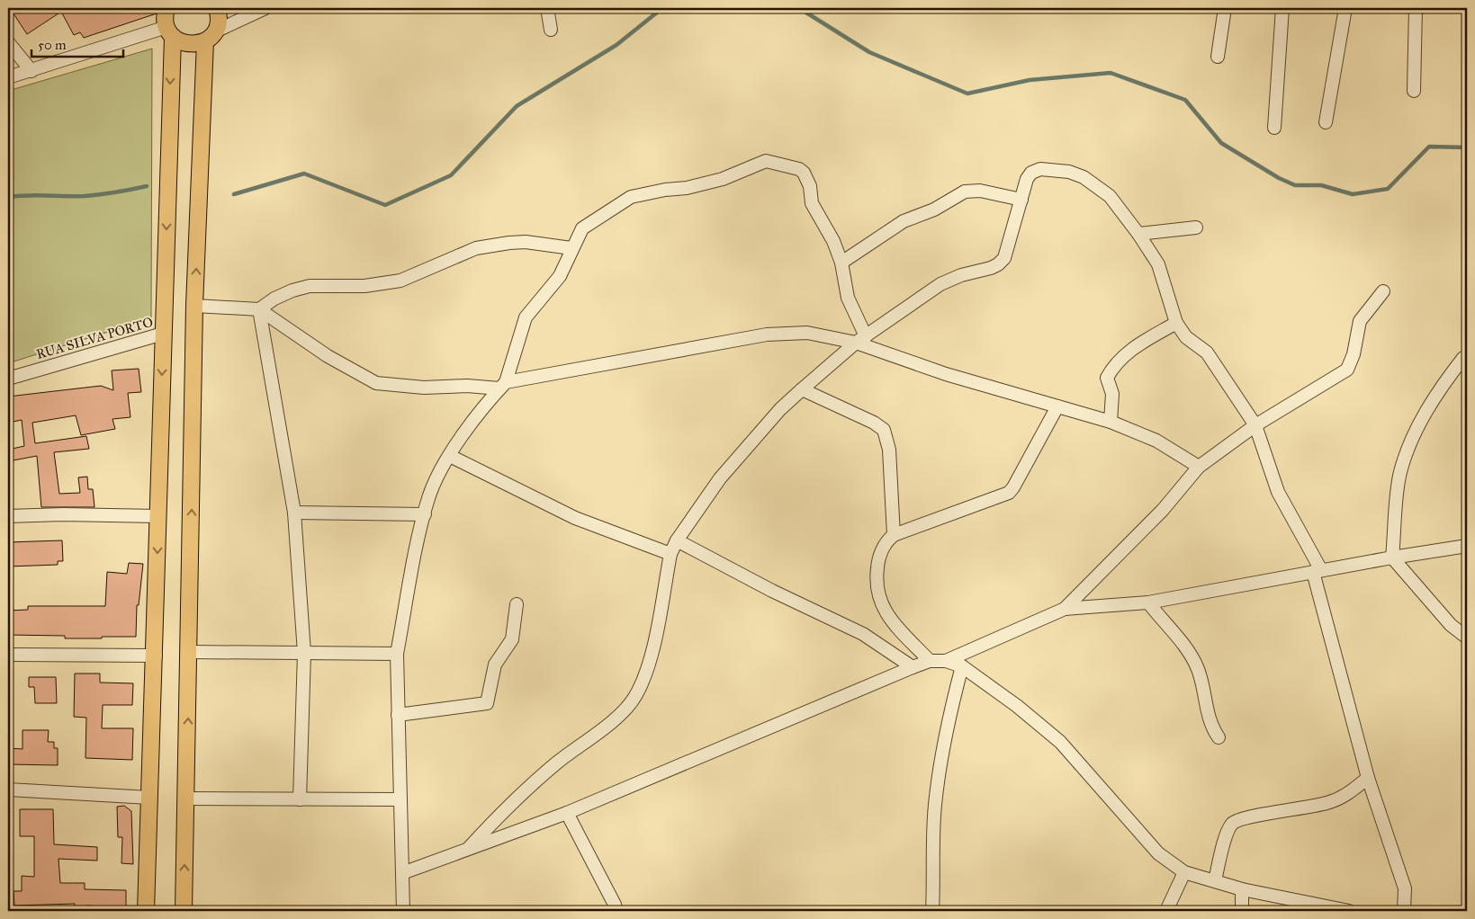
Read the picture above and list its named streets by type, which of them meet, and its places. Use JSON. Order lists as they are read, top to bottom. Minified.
{"streets":{"street":["RUA SILVA PORTO"]},"scale_bar":"50 m"}
